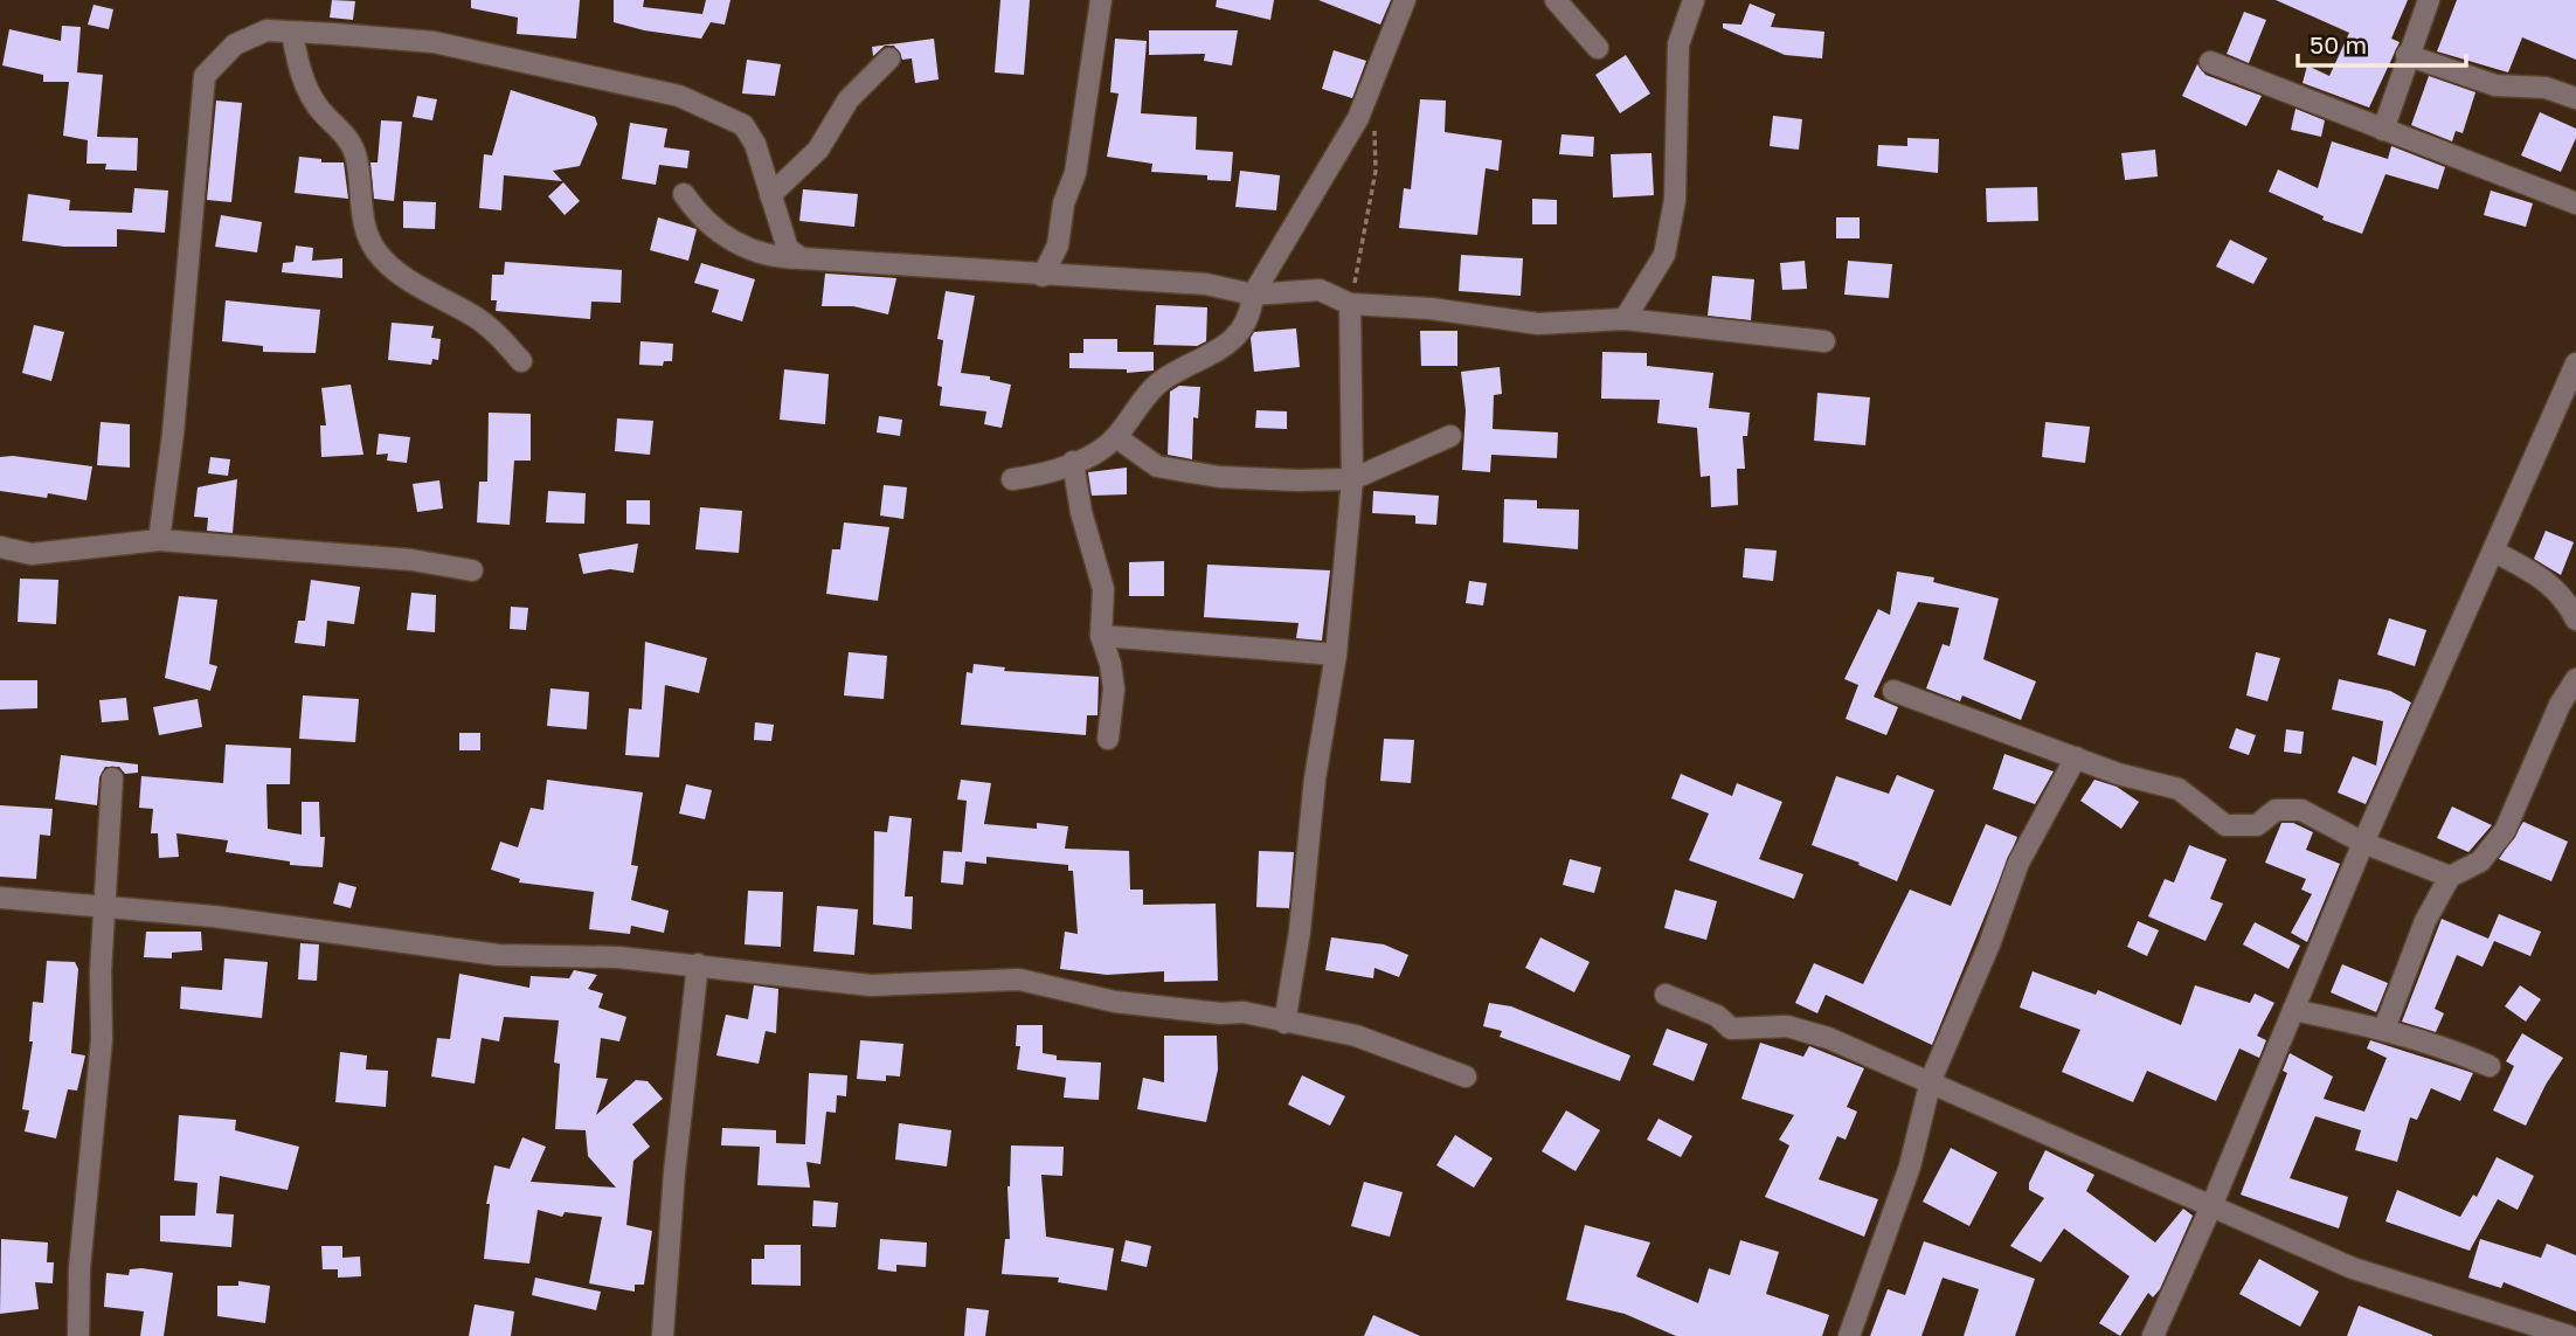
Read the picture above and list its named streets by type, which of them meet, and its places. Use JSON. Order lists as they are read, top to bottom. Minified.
{"scale_bar":"50 m"}
